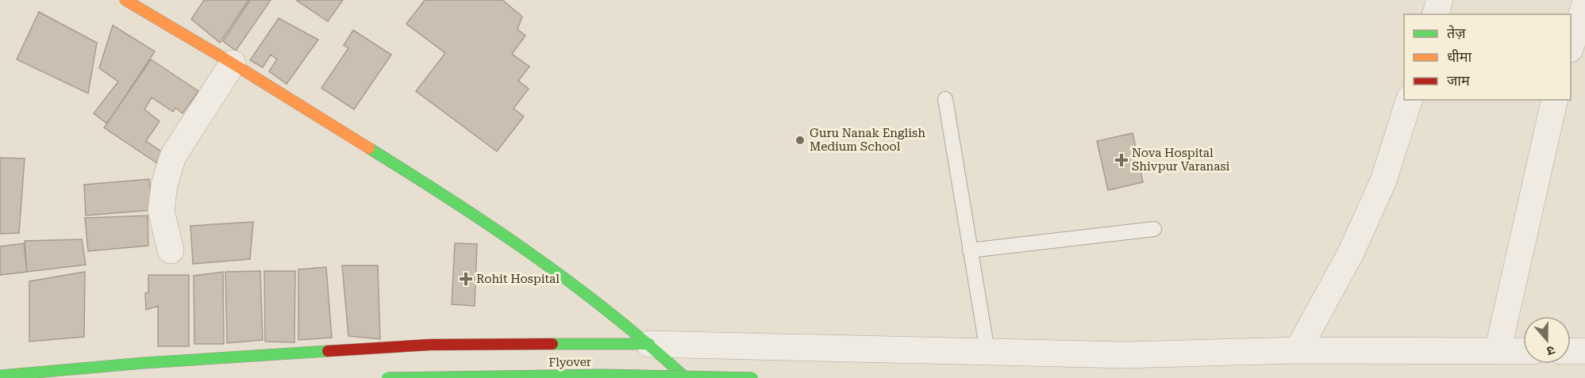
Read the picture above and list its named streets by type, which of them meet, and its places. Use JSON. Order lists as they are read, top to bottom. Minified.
{"streets":{"main road":["Flyover"]},"places":{"other":["Guru Nanak English Medium School"],"health":["Nova Hospital Shivpur Varanasi","Rohit Hospital"]},"legend":["तेज़","धीमा","जाम"],"north":"bottom"}
